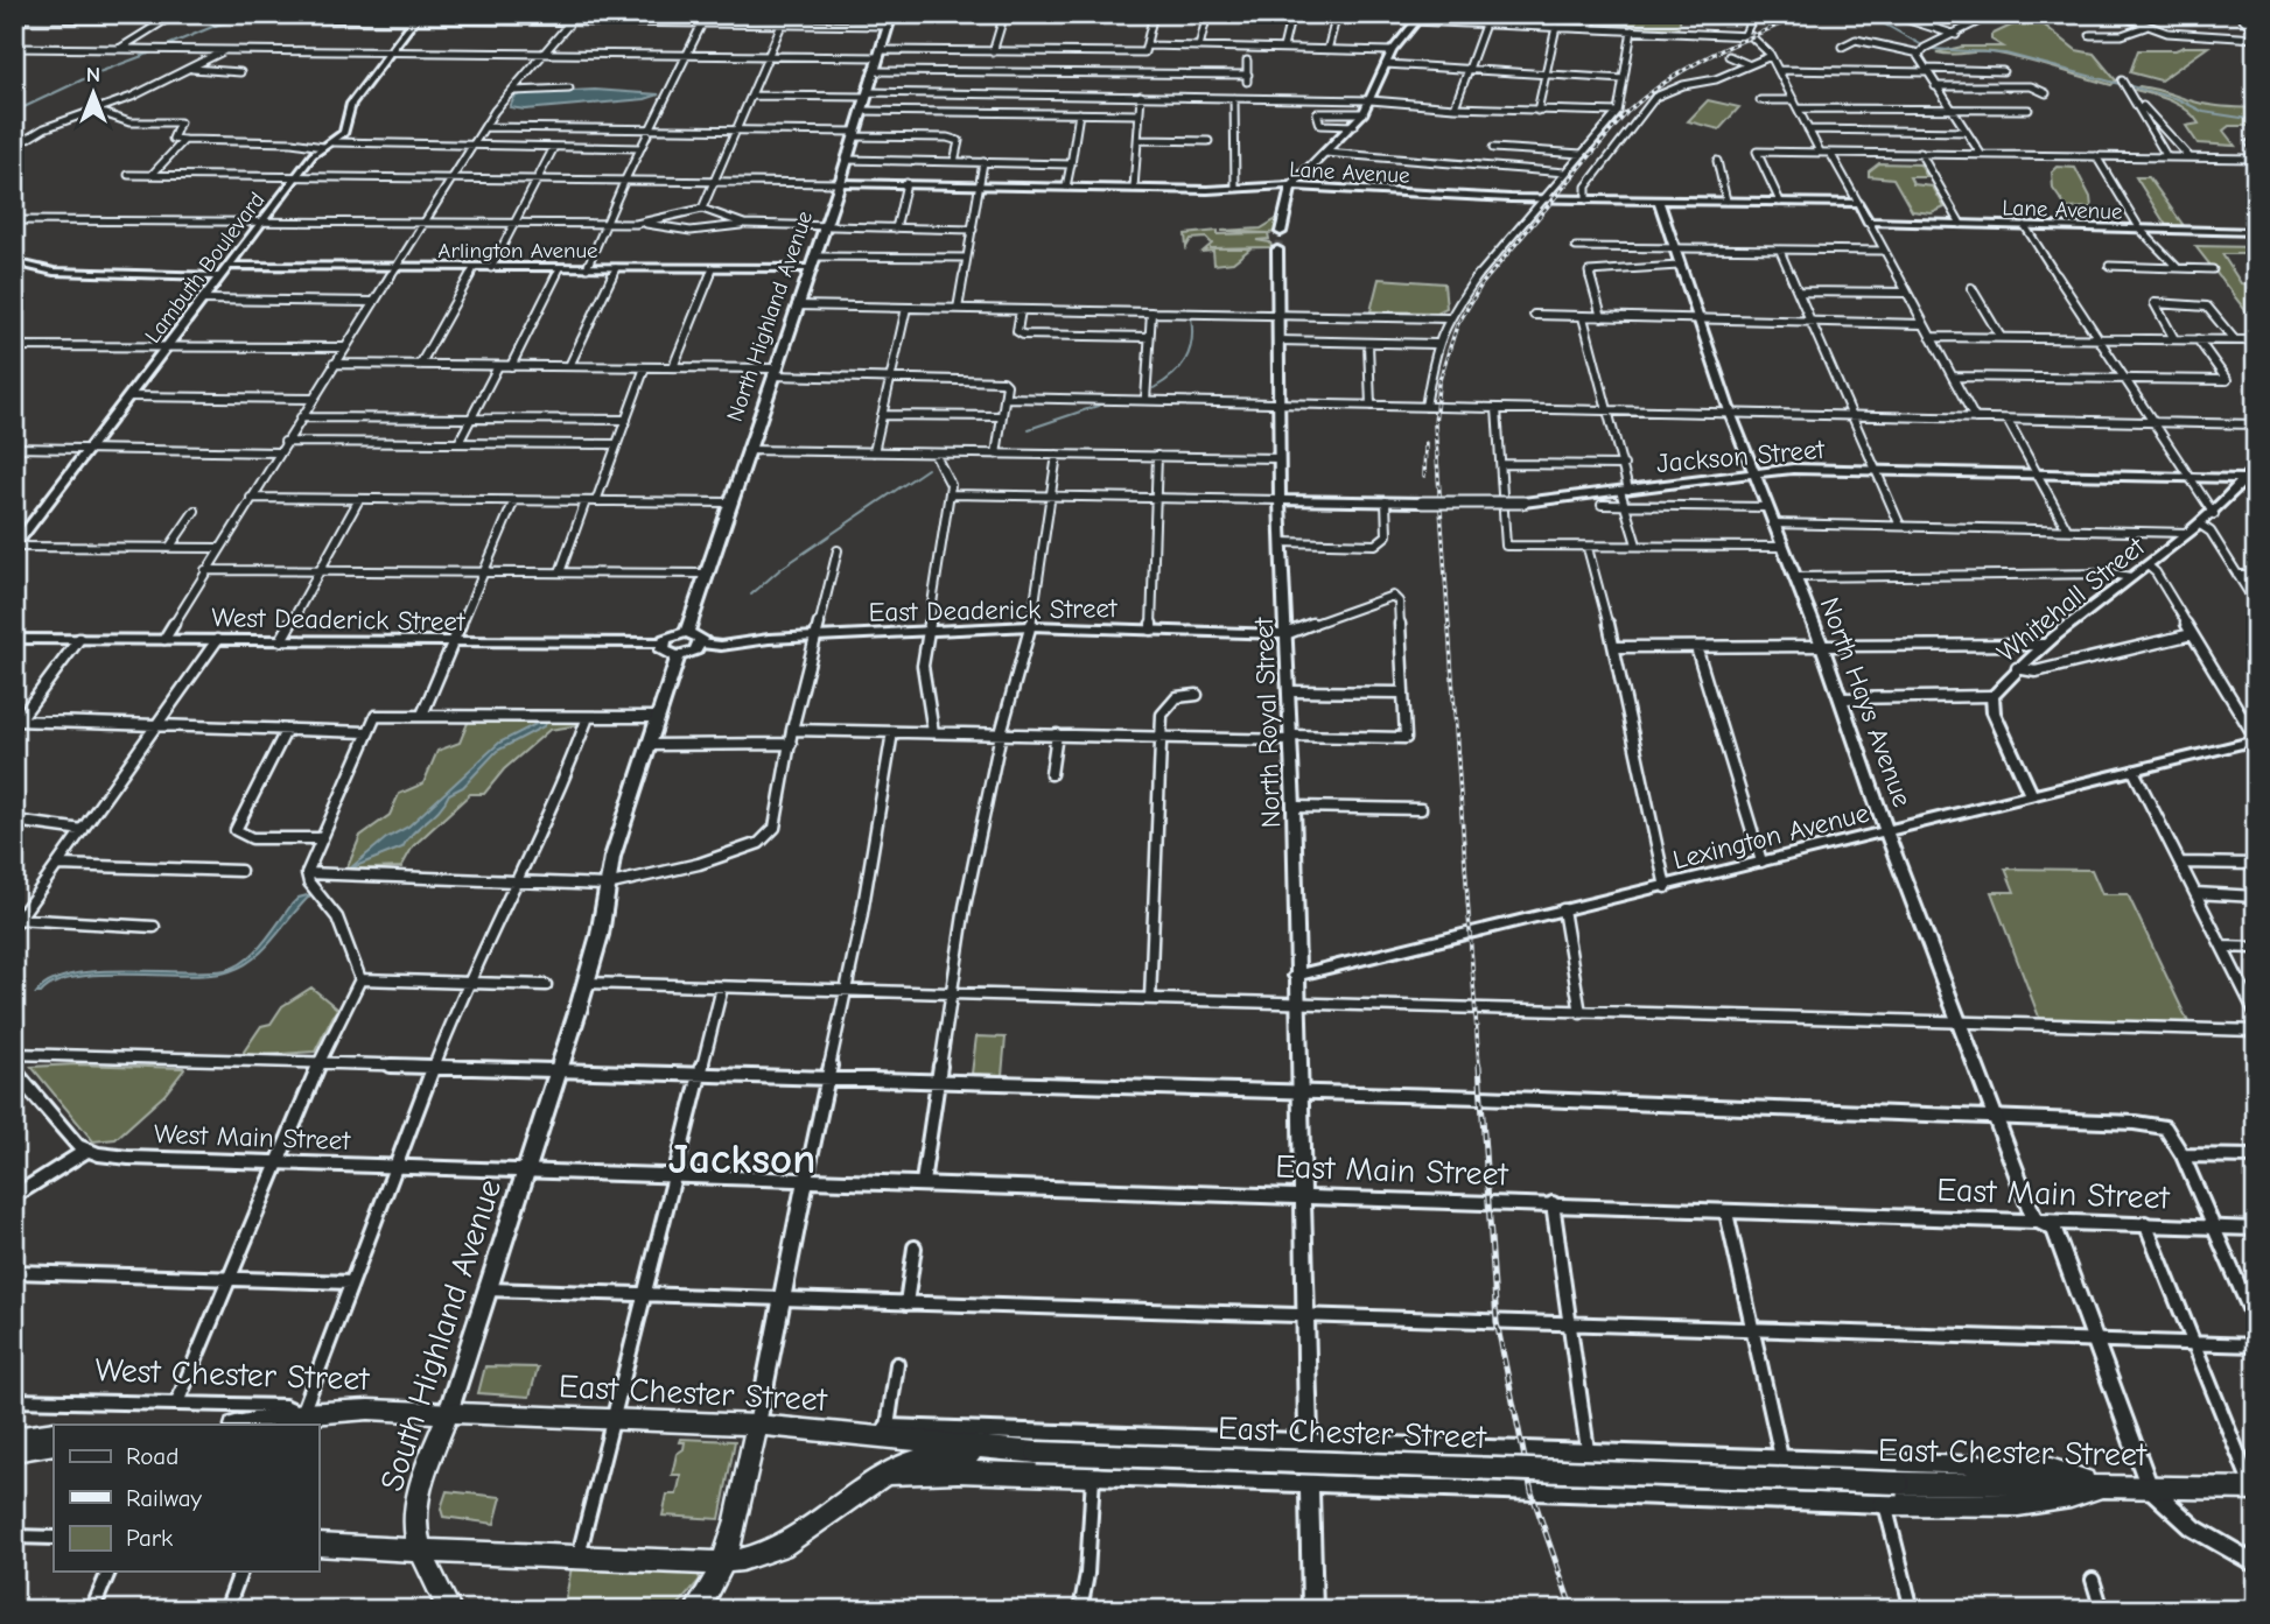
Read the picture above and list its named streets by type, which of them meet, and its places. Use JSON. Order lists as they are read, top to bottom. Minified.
{"streets":{"highway":["South Highland Avenue","West Chester Street","East Chester Street"],"main road":["North Highland Avenue"],"street":["Lane Avenue","Arlington Avenue","Lambuth Boulevard","Jackson Street","Whitehall Street","East Deaderick Street","West Deaderick Street","North Hays Avenue","North Royal Street","Lexington Avenue","West Main Street","East Main Street"]},"crossings":[["Lane Avenue","North Highland Avenue"],["Lane Avenue","North Hays Avenue"],["Arlington Avenue","Lambuth Boulevard"],["Arlington Avenue","North Highland Avenue"],["North Highland Avenue","East Deaderick Street"],["North Highland Avenue","West Deaderick Street"],["Jackson Street","Whitehall Street"],["Jackson Street","North Hays Avenue"],["Jackson Street","North Royal Street"],["Whitehall Street","Lexington Avenue"],["East Deaderick Street","West Deaderick Street"],["East Deaderick Street","North Royal Street"],["North Hays Avenue","Lexington Avenue"],["North Hays Avenue","East Main Street"],["North Hays Avenue","East Chester Street"],["North Royal Street","Lexington Avenue"],["North Royal Street","East Main Street"],["West Main Street","East Main Street"],["West Main Street","South Highland Avenue"],["East Main Street","South Highland Avenue"],["South Highland Avenue","West Chester Street"],["South Highland Avenue","East Chester Street"],["West Chester Street","East Chester Street"]],"districts":["Jackson"],"legend":["Road","Railway","Park"],"north":"top"}
